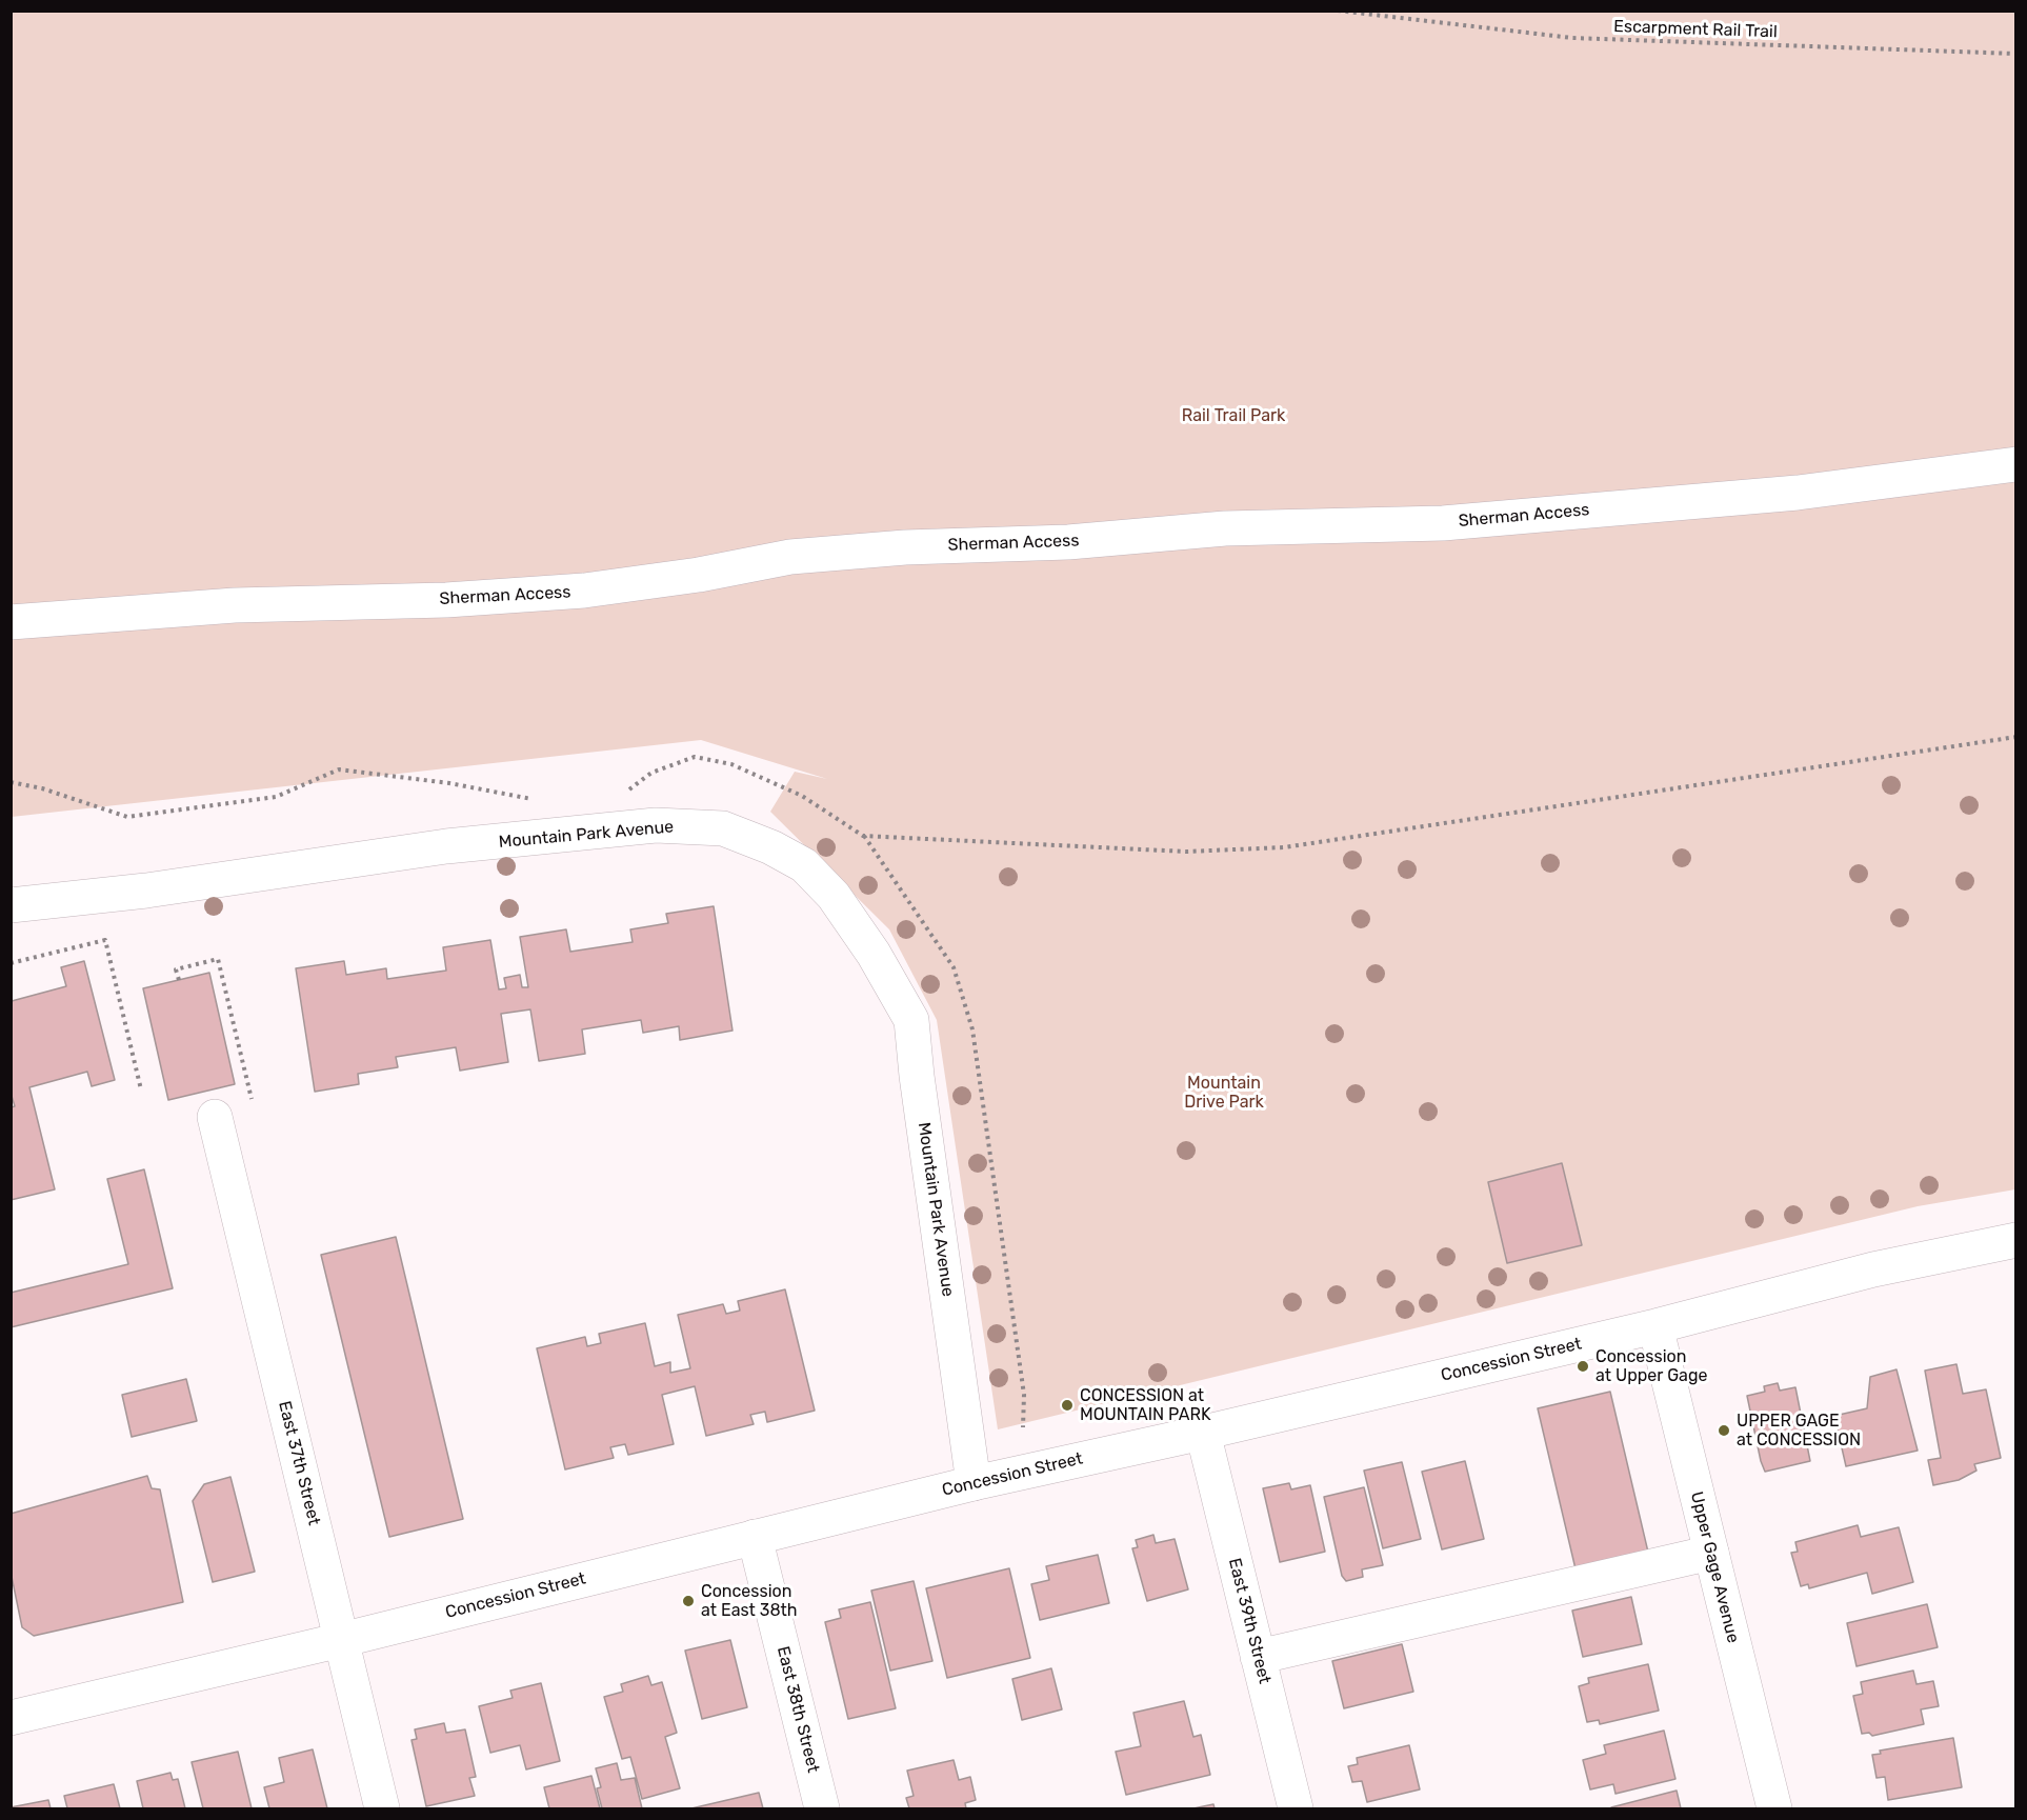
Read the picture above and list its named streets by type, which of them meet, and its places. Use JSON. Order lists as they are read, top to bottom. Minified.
{"streets":{"main road":["Sherman Access","Mountain Park Avenue","Concession Street","East 37th Street","Upper Gage Avenue","East 39th Street","East 38th Street"],"path":["Escarpment Rail Trail"]},"crossings":[["Mountain Park Avenue","Concession Street"],["Concession Street","East 37th Street"],["Concession Street","Upper Gage Avenue"],["Concession Street","East 39th Street"],["Concession Street","East 38th Street"]],"parks":["Rail Trail Park","Mountain Drive Park"],"places":["Concession at Upper Gage","CONCESSION at MOUNTAIN PARK","UPPER GAGE at CONCESSION","Concession at East 38th"]}
